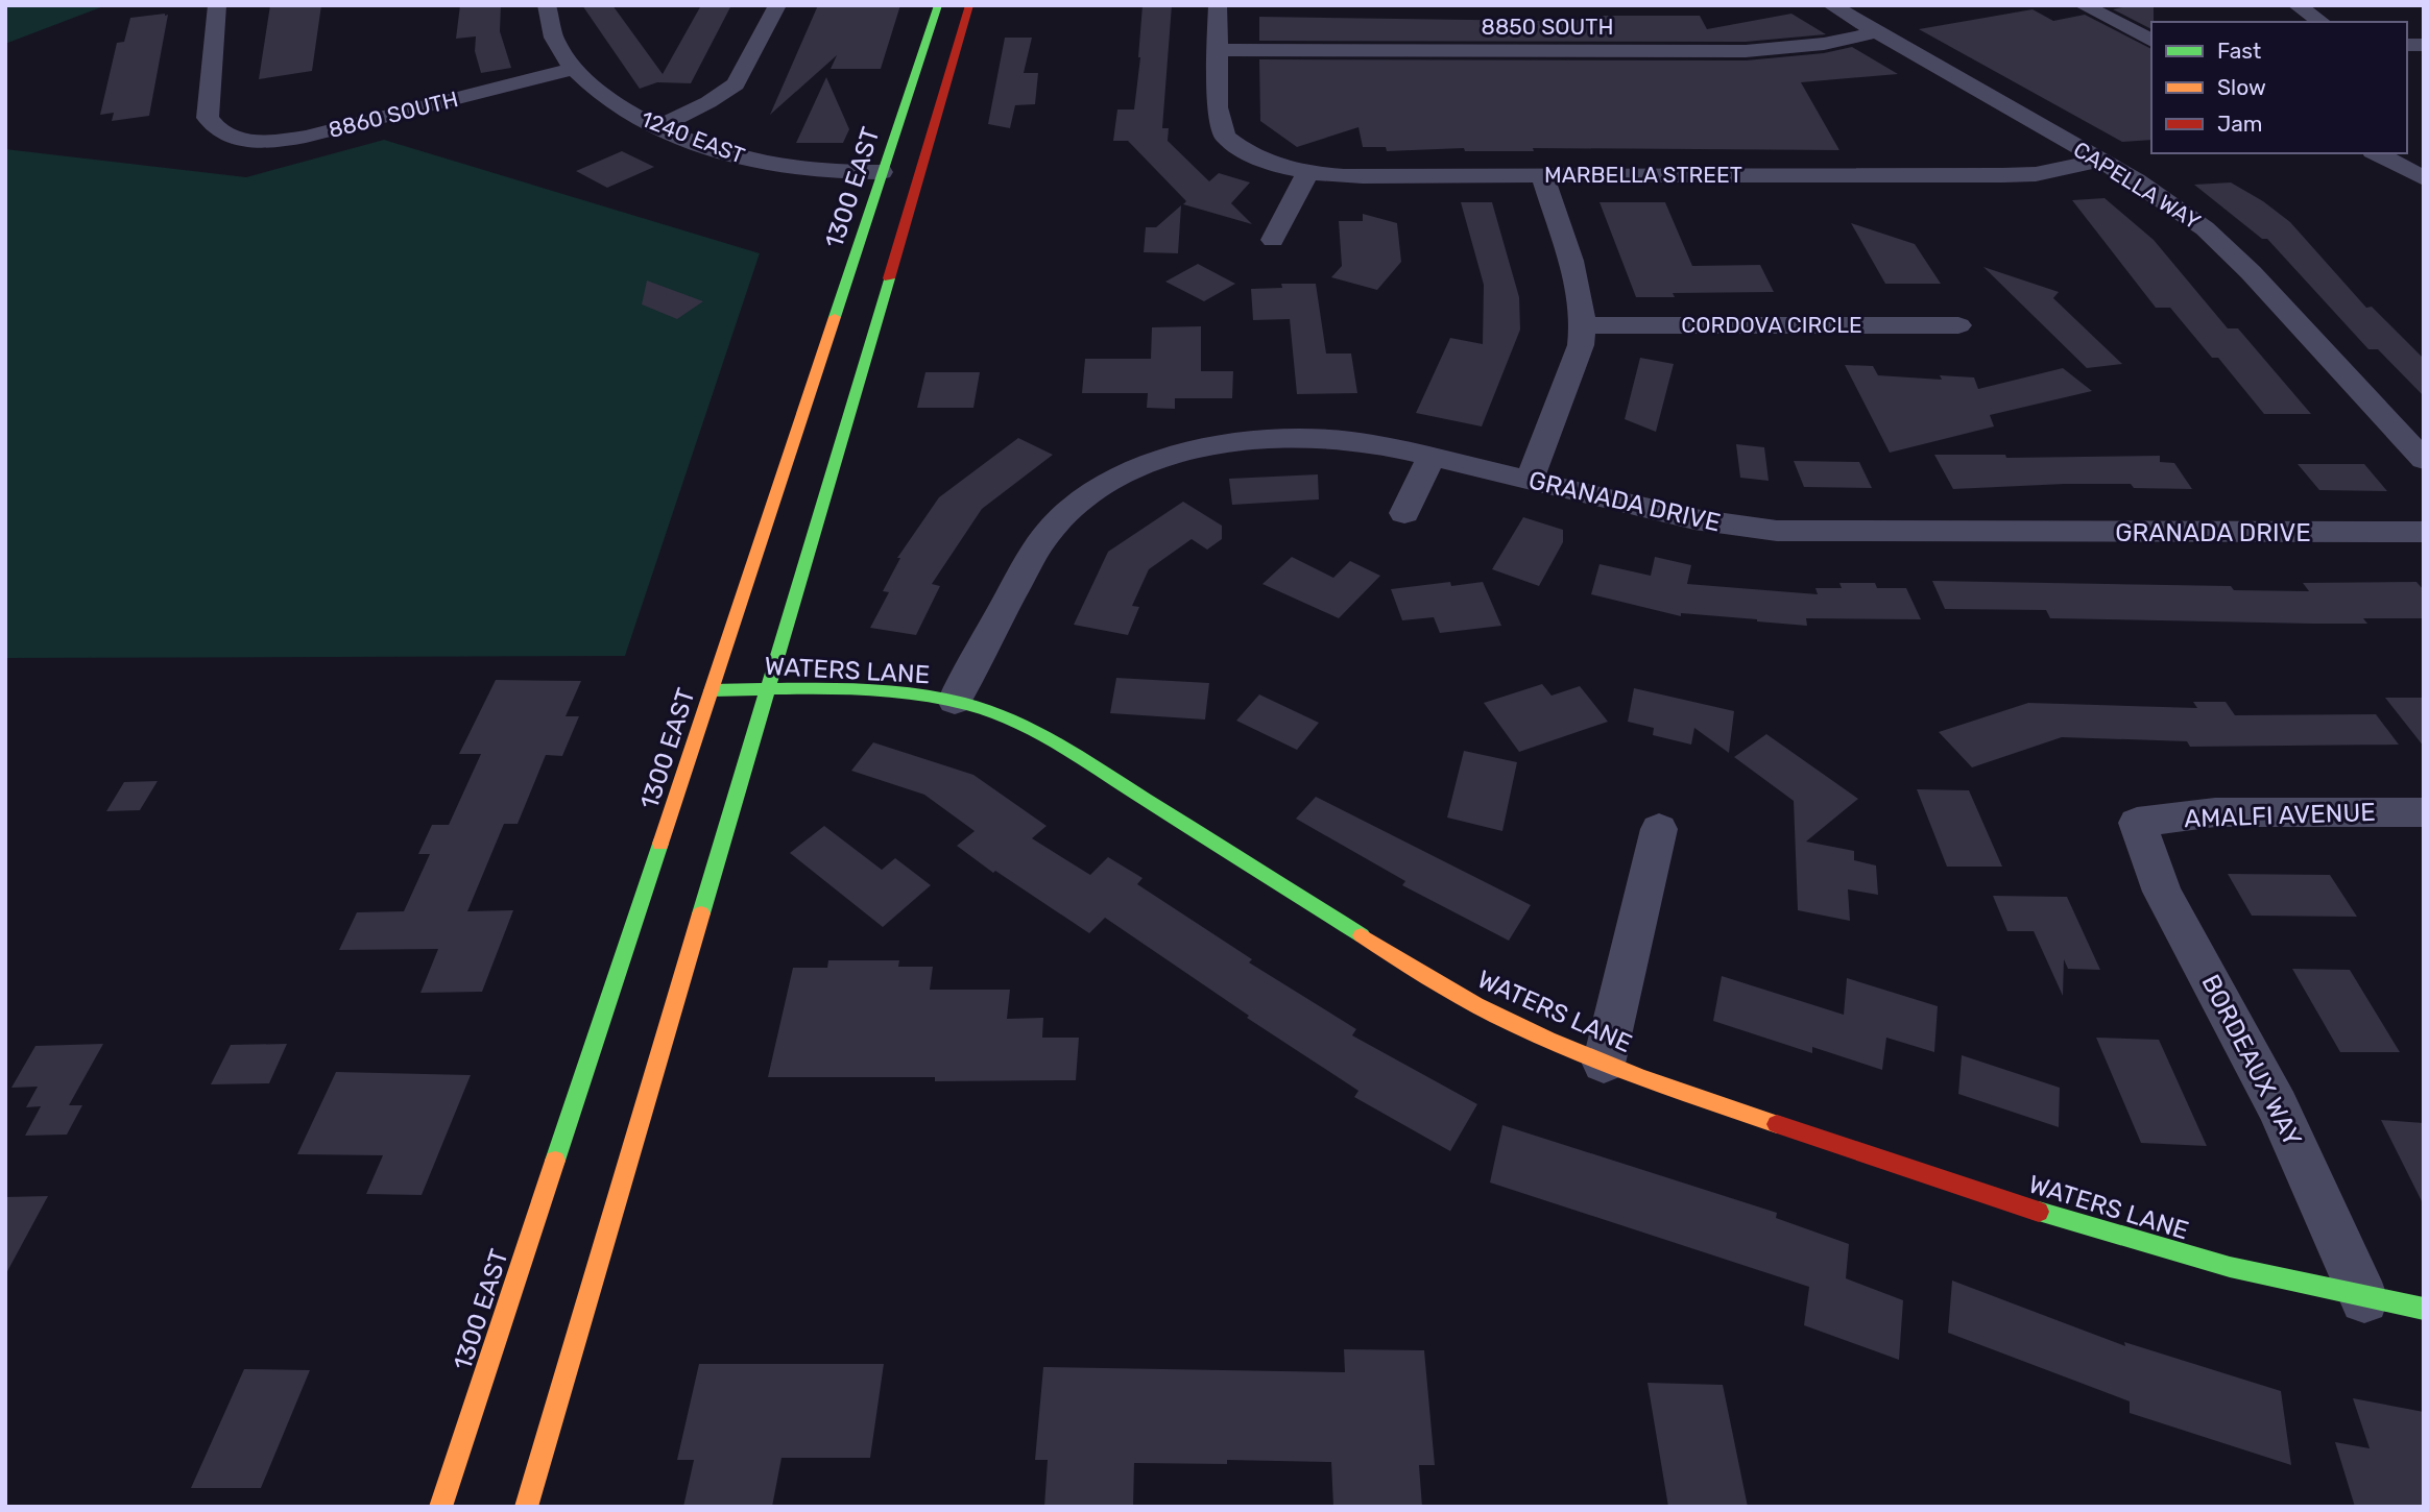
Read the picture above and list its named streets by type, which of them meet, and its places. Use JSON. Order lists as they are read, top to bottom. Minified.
{"streets":{"main road":["1300 EAST","WATERS LANE"],"street":["8850 SOUTH","8860 SOUTH","1240 EAST","MARBELLA STREET","CAPELLA WAY","CORDOVA CIRCLE","GRANADA DRIVE","AMALFI AVENUE","BORDEAUX WAY"]},"crossings":[["8850 SOUTH","MARBELLA STREET"],["8850 SOUTH","CAPELLA WAY"],["8860 SOUTH","1240 EAST"],["1240 EAST","1300 EAST"],["MARBELLA STREET","CAPELLA WAY"],["1300 EAST","WATERS LANE"],["GRANADA DRIVE","WATERS LANE"],["WATERS LANE","BORDEAUX WAY"],["AMALFI AVENUE","BORDEAUX WAY"]],"legend":["Fast","Slow","Jam"]}
